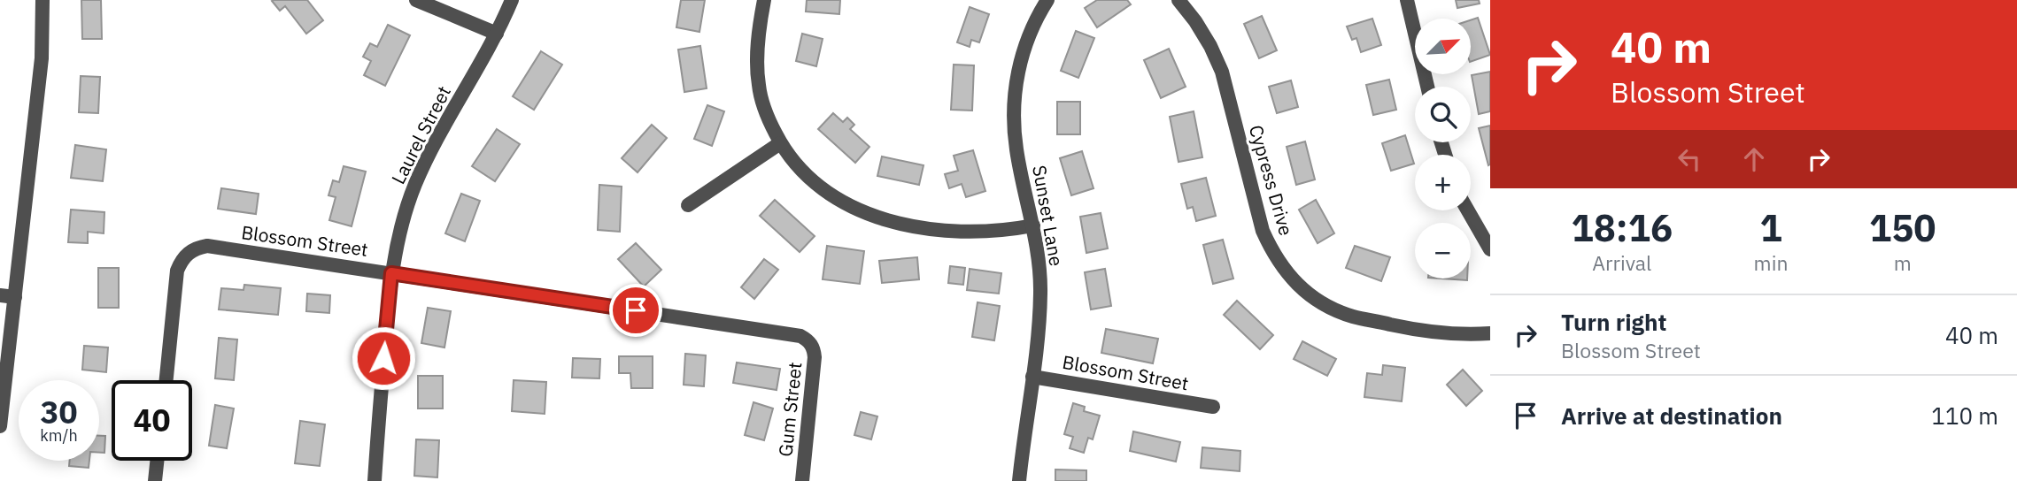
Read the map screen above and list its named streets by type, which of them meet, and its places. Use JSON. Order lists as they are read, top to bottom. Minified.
{"streets":{"street":["Laurel Street","Cypress Drive","Sunset Lane","Blossom Street","Gum Street"]},"crossings":[["Laurel Street","Blossom Street"],["Sunset Lane","Blossom Street"],["Blossom Street","Gum Street"]],"north":"top right","page":{"turn":["40 m","Blossom Street"],"map_buttons":["+","−"],"eta":["18:16","Arrival","1","min","150","m"],"list":[{"name":"Turn right","note":"Blossom Street","value":"40 m"},{"name":"Arrive at destination","value":"110 m"}],"speed":"30 km/h","limit":"40"}}
